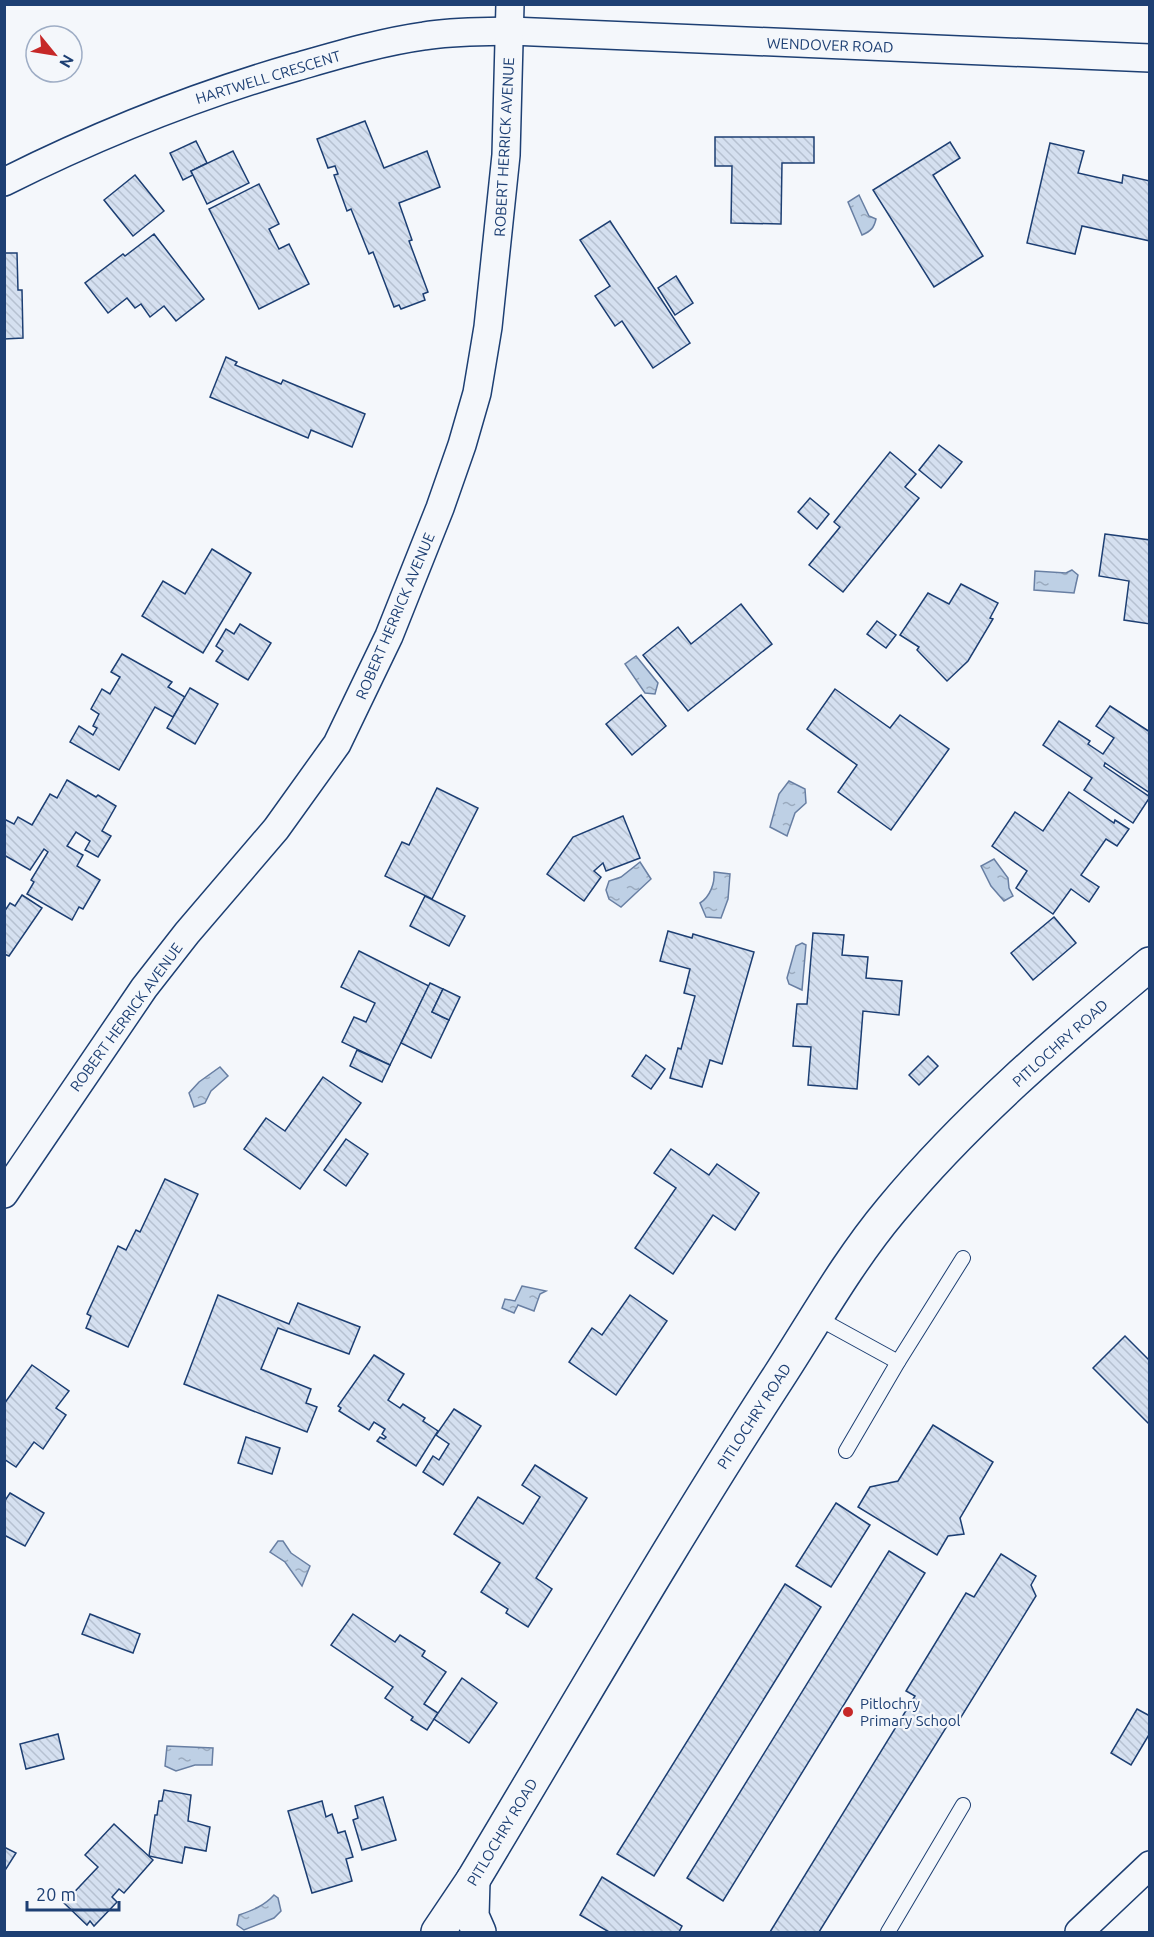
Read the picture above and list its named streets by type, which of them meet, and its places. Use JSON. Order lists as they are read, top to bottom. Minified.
{"streets":{"street":["WENDOVER ROAD","HARTWELL CRESCENT","ROBERT HERRICK AVENUE","PITLOCHRY ROAD"]},"crossings":[["WENDOVER ROAD","HARTWELL CRESCENT"],["WENDOVER ROAD","ROBERT HERRICK AVENUE"],["HARTWELL CRESCENT","ROBERT HERRICK AVENUE"]],"places":["Pitlochry Primary School"],"scale_bar":"20 m","north":"bottom right"}
